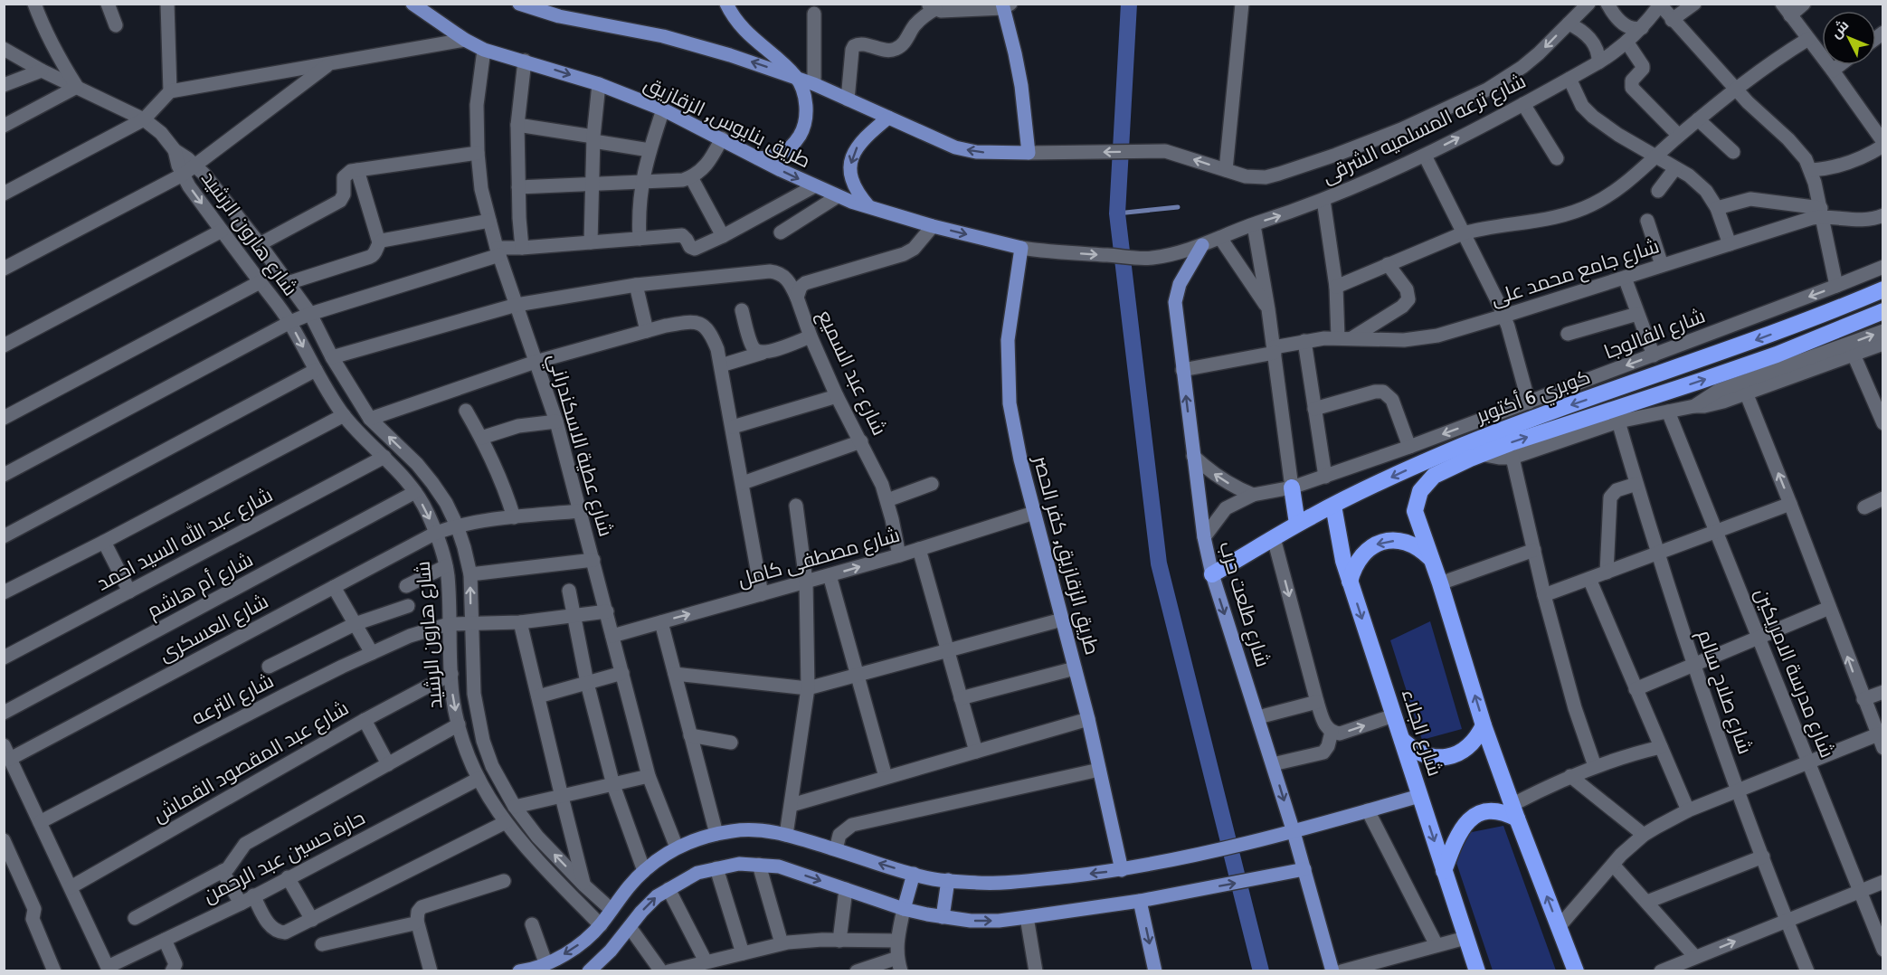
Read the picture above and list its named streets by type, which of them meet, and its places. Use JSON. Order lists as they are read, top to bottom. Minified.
{"streets":{"highway":["كوبري 6 أكتوبر","شارع الجلاء"],"main road":["طريق بنايوس, الزقازيق","طريق الزقازيق, كفر الحصر","شارع طلعت حرب"],"street":["شارع ترعه المسلميه الشرقى","شارع هارون الرشيد","شارع جامع محمد على","شارع الفالوجا","شارع عبد السميع","شارع عطية الاسكندراني","شارع عبد الله السيد احمد","شارع مصطفى كامل","شارع أم هاشم","شارع العسكرى","شارع مدرسة الامريكين","شارع صلاح سالم","شارع الترعه","شارع عبد المقصود القماش","حارة حسين عبد الرحمن"]},"crossings":[["طريق بنايوس, الزقازيق","شارع ترعه المسلميه الشرقى"],["طريق بنايوس, الزقازيق","شارع عبد السميع"],["طريق بنايوس, الزقازيق","شارع عطية الاسكندراني"],["طريق بنايوس, الزقازيق","طريق الزقازيق, كفر الحصر"],["شارع ترعه المسلميه الشرقى","شارع طلعت حرب"],["شارع هارون الرشيد","شارع عبد الله السيد احمد"],["شارع هارون الرشيد","شارع أم هاشم"],["شارع هارون الرشيد","شارع العسكرى"],["شارع هارون الرشيد","شارع الترعه"],["شارع هارون الرشيد","شارع عبد المقصود القماش"],["شارع هارون الرشيد","حارة حسين عبد الرحمن"],["شارع جامع محمد على","شارع طلعت حرب"],["شارع الفالوجا","شارع طلعت حرب"],["شارع عبد السميع","شارع مصطفى كامل"],["كوبري 6 أكتوبر","شارع طلعت حرب"],["كوبري 6 أكتوبر","شارع الجلاء"],["شارع عطية الاسكندراني","شارع مصطفى كامل"],["شارع عطية الاسكندراني","شارع العسكرى"],["شارع عطية الاسكندراني","شارع الترعه"],["طريق الزقازيق, كفر الحصر","شارع مصطفى كامل"]],"north":"top left"}
